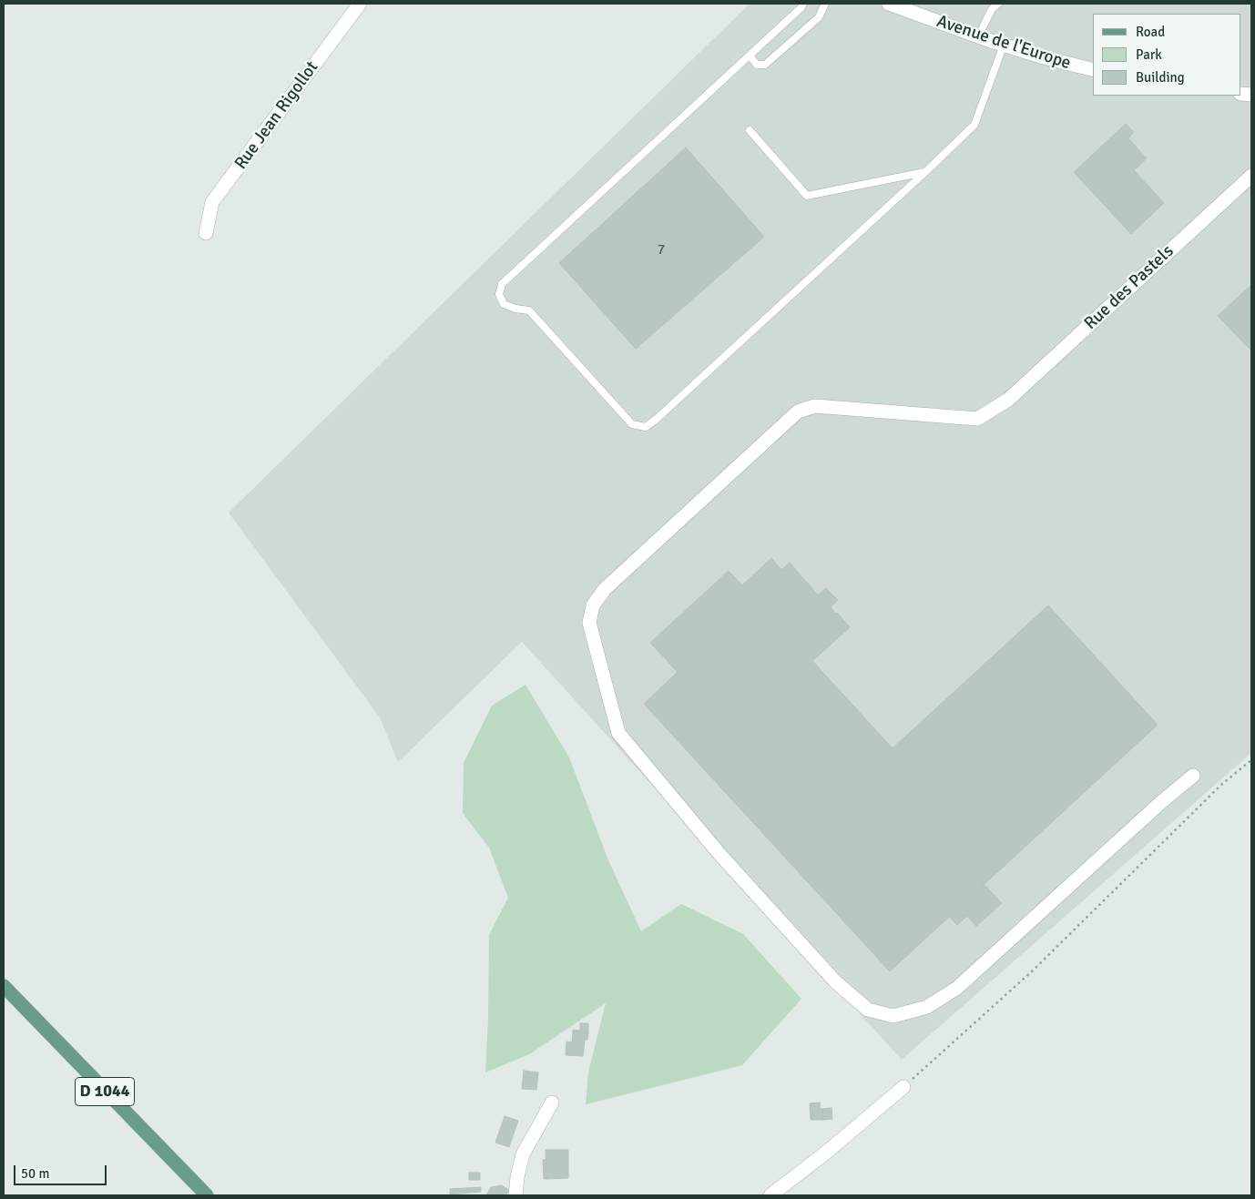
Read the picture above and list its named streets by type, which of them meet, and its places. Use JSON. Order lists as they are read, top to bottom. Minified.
{"streets":{"main road":["D 1044"],"street":["Avenue de l'Europe","Rue Jean Rigollot","Rue des Pastels"]},"house_numbers":["7"],"legend":["Road","Park","Building"],"scale_bar":"50 m"}
